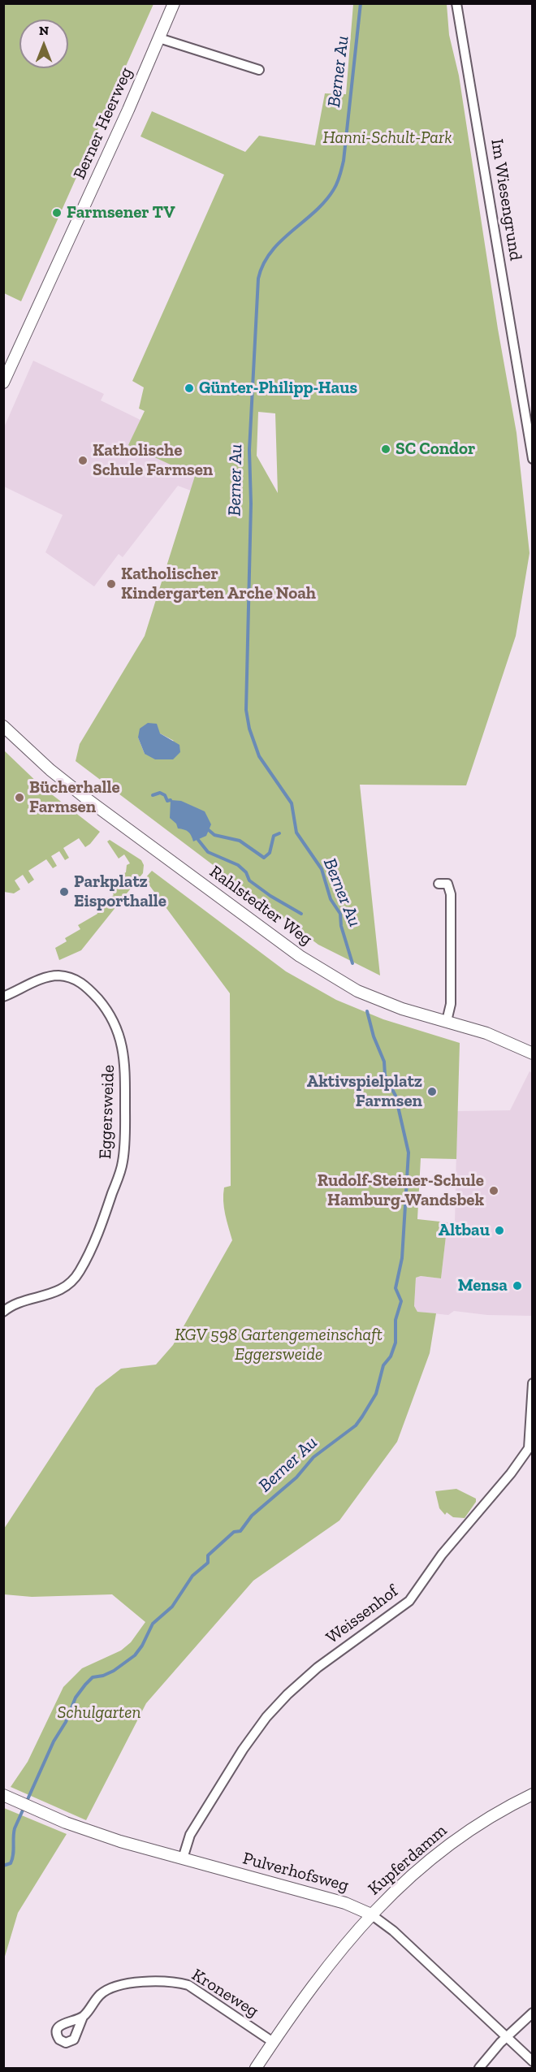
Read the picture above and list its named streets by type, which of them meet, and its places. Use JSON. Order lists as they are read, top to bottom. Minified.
{"streets":{"main road":["Berner Heerweg","Rahlstedter Weg","Kupferdamm","Pulverhofsweg"],"street":["Im Wiesengrund","Eggersweide","Weissenhof","Kroneweg"]},"crossings":[["Weissenhof","Pulverhofsweg"],["Kupferdamm","Pulverhofsweg"],["Kupferdamm","Kroneweg"]],"water":["Berner Au"],"parks":["Hanni-Schult-Park","KGV 598 Gartengemeinschaft Eggersweide","Schulgarten"],"places":["Farmsener TV","Günter-Philipp-Haus","SC Condor","Katholische Schule Farmsen","Katholischer Kindergarten Arche Noah","Bücherhalle Farmsen","Parkplatz Eisporthalle","Aktivspielplatz Farmsen","Rudolf-Steiner-Schule Hamburg-Wandsbek","Altbau","Mensa"],"north":"top"}
